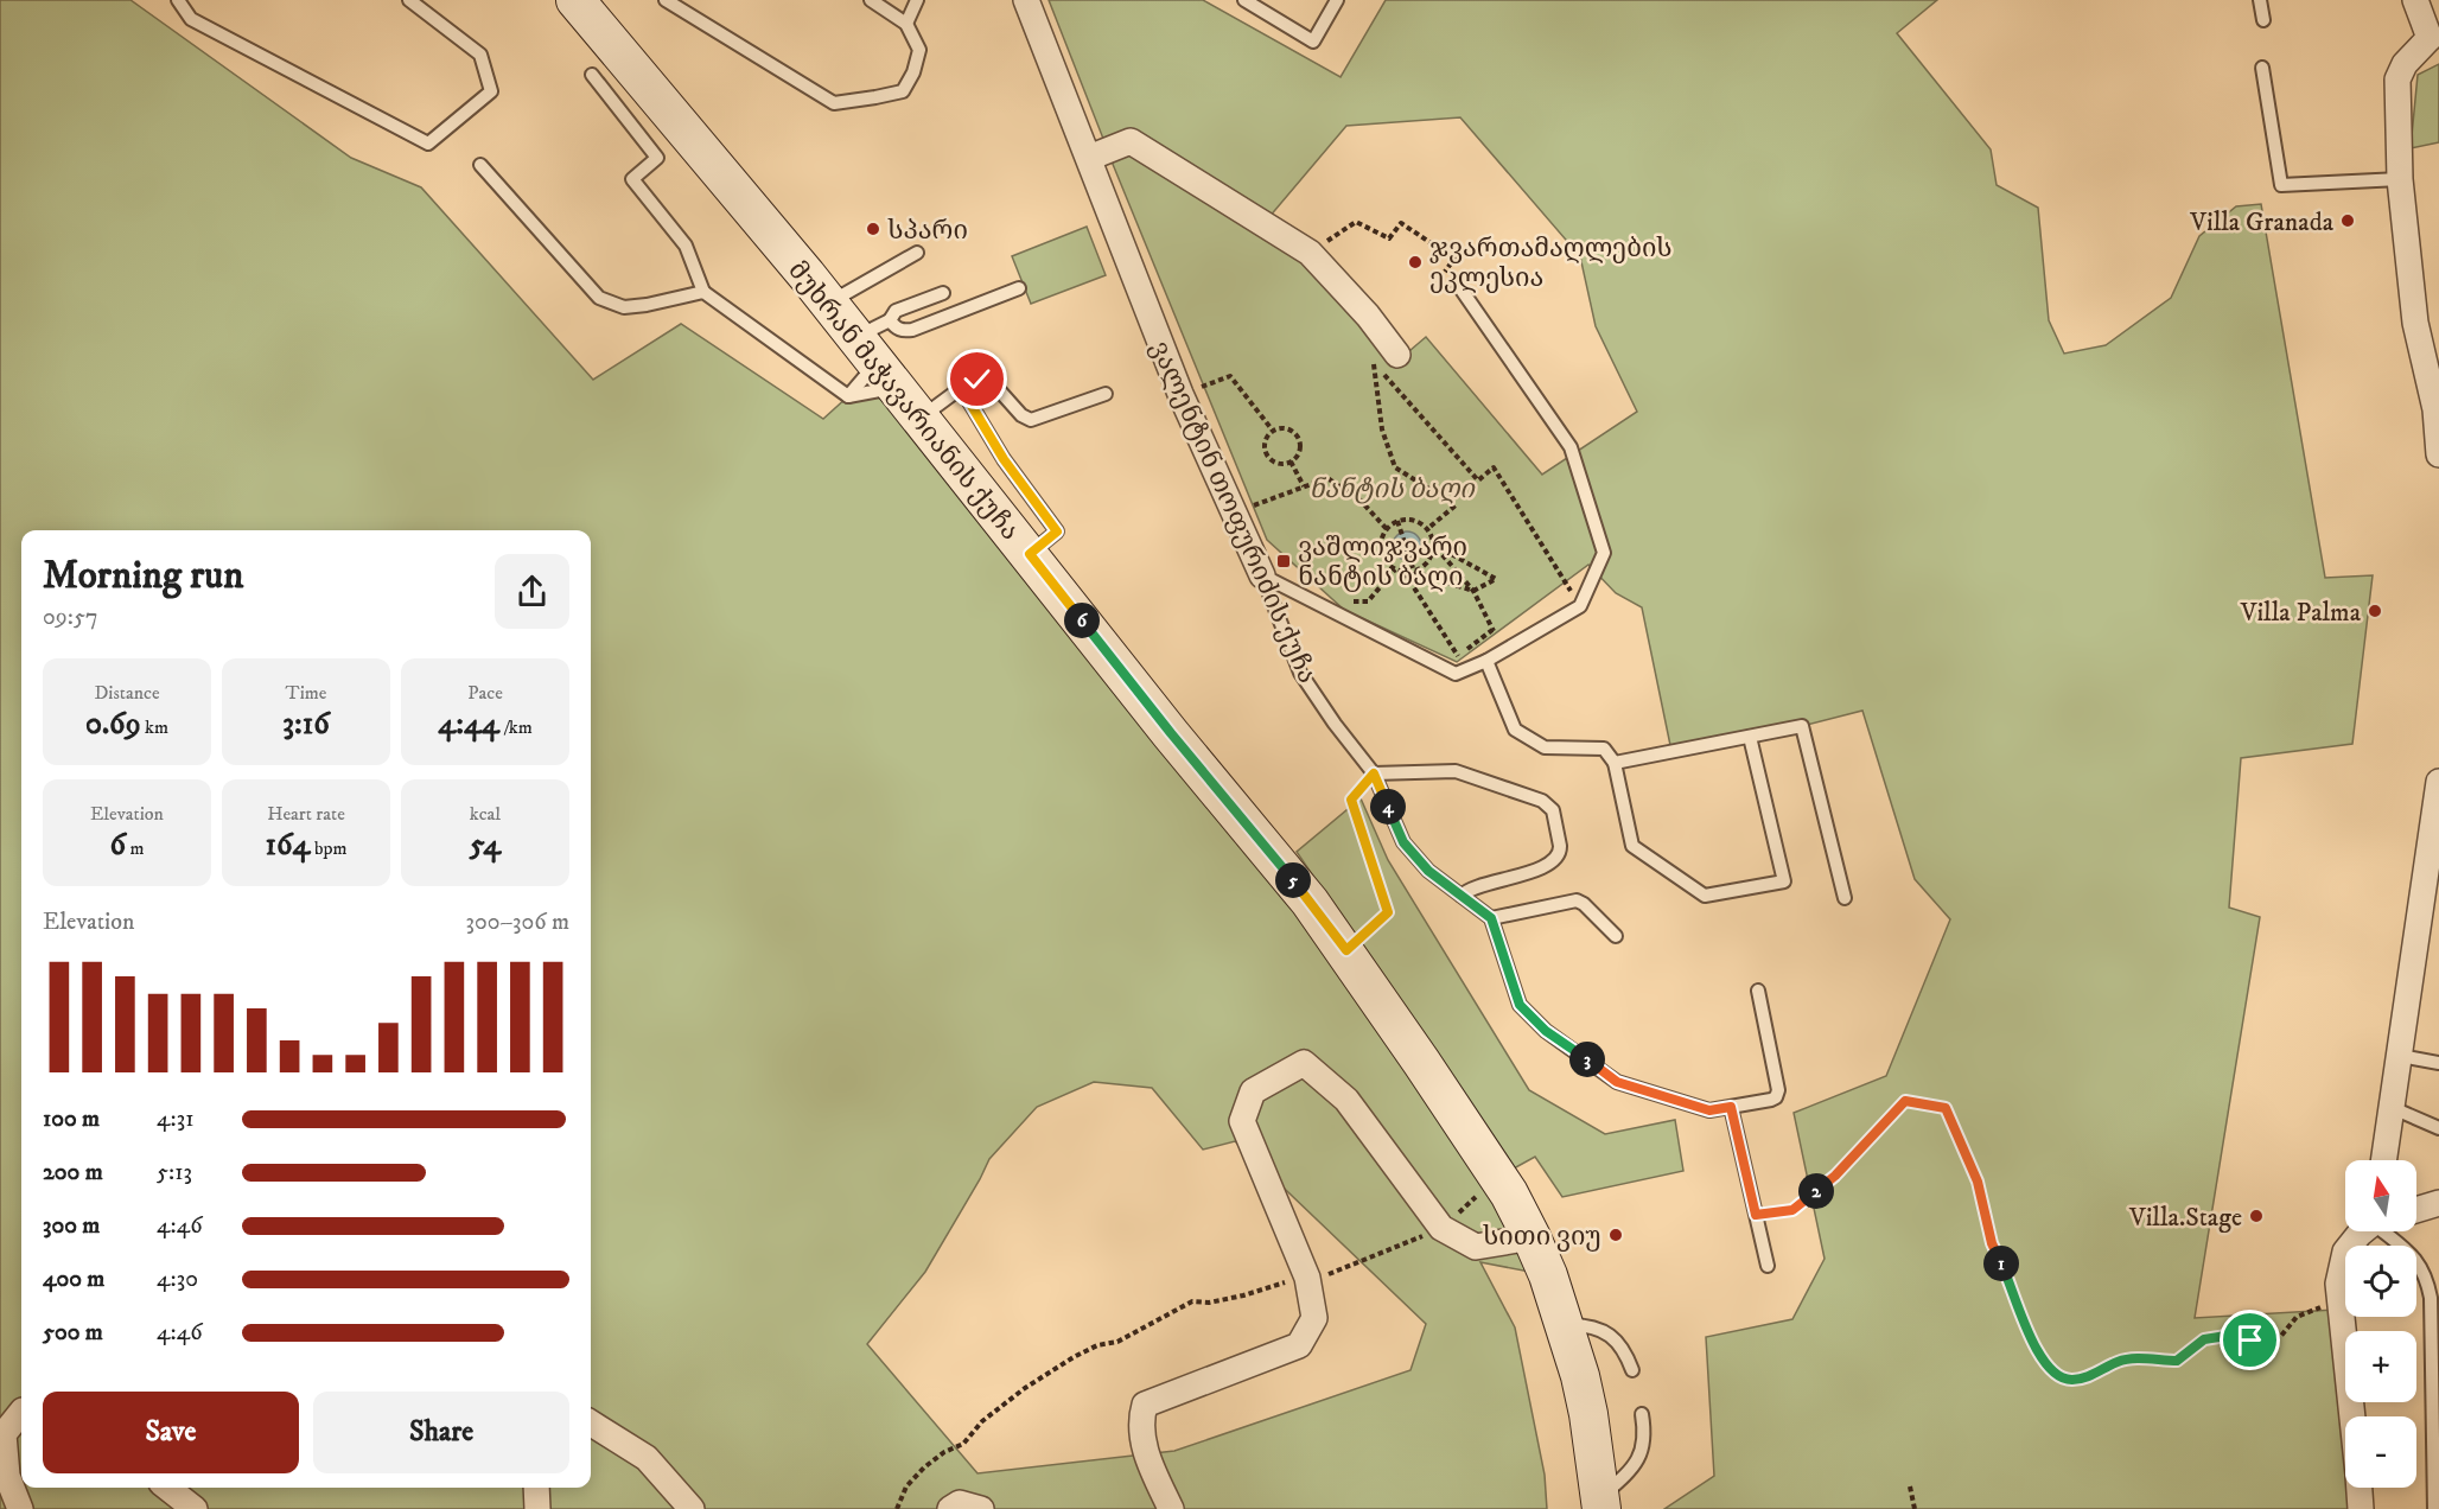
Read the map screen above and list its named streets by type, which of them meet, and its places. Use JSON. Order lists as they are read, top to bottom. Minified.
{"streets":{"main road":["მუხრან მაჭავარიანის ქუჩა"],"street":["ვალენტინ თოფურიძის ქუჩა"]},"parks":["ნანტის ბაღი"],"places":{"other":["Villa Granada","სპარი","ჯვართამაღლების ეკლესია","Villa Palma","Villa.Stage","სითი ვიუ"],"transit":["ვაშლიჯვარი ნანტის ბაღი"]},"north":"top","page":{"heading":["Morning run","09:57"],"pins":["6","4","5","3","2","1"],"stats":[["Distance","0.69 km"],["Time","3:16"],["Pace","4:44 /km"],["Elevation","6 m"],["Heart rate","164 bpm"],["kcal","54"]],"chart":["Elevation","300–306 m"],"list":[{"name":"100 m","note":"4:31"},{"name":"200 m","note":"5:13"},{"name":"300 m","note":"4:46"},{"name":"400 m","note":"4:30"},{"name":"500 m","note":"4:46"}],"map_buttons":["+","−"],"buttons":["Save","Share"]}}
